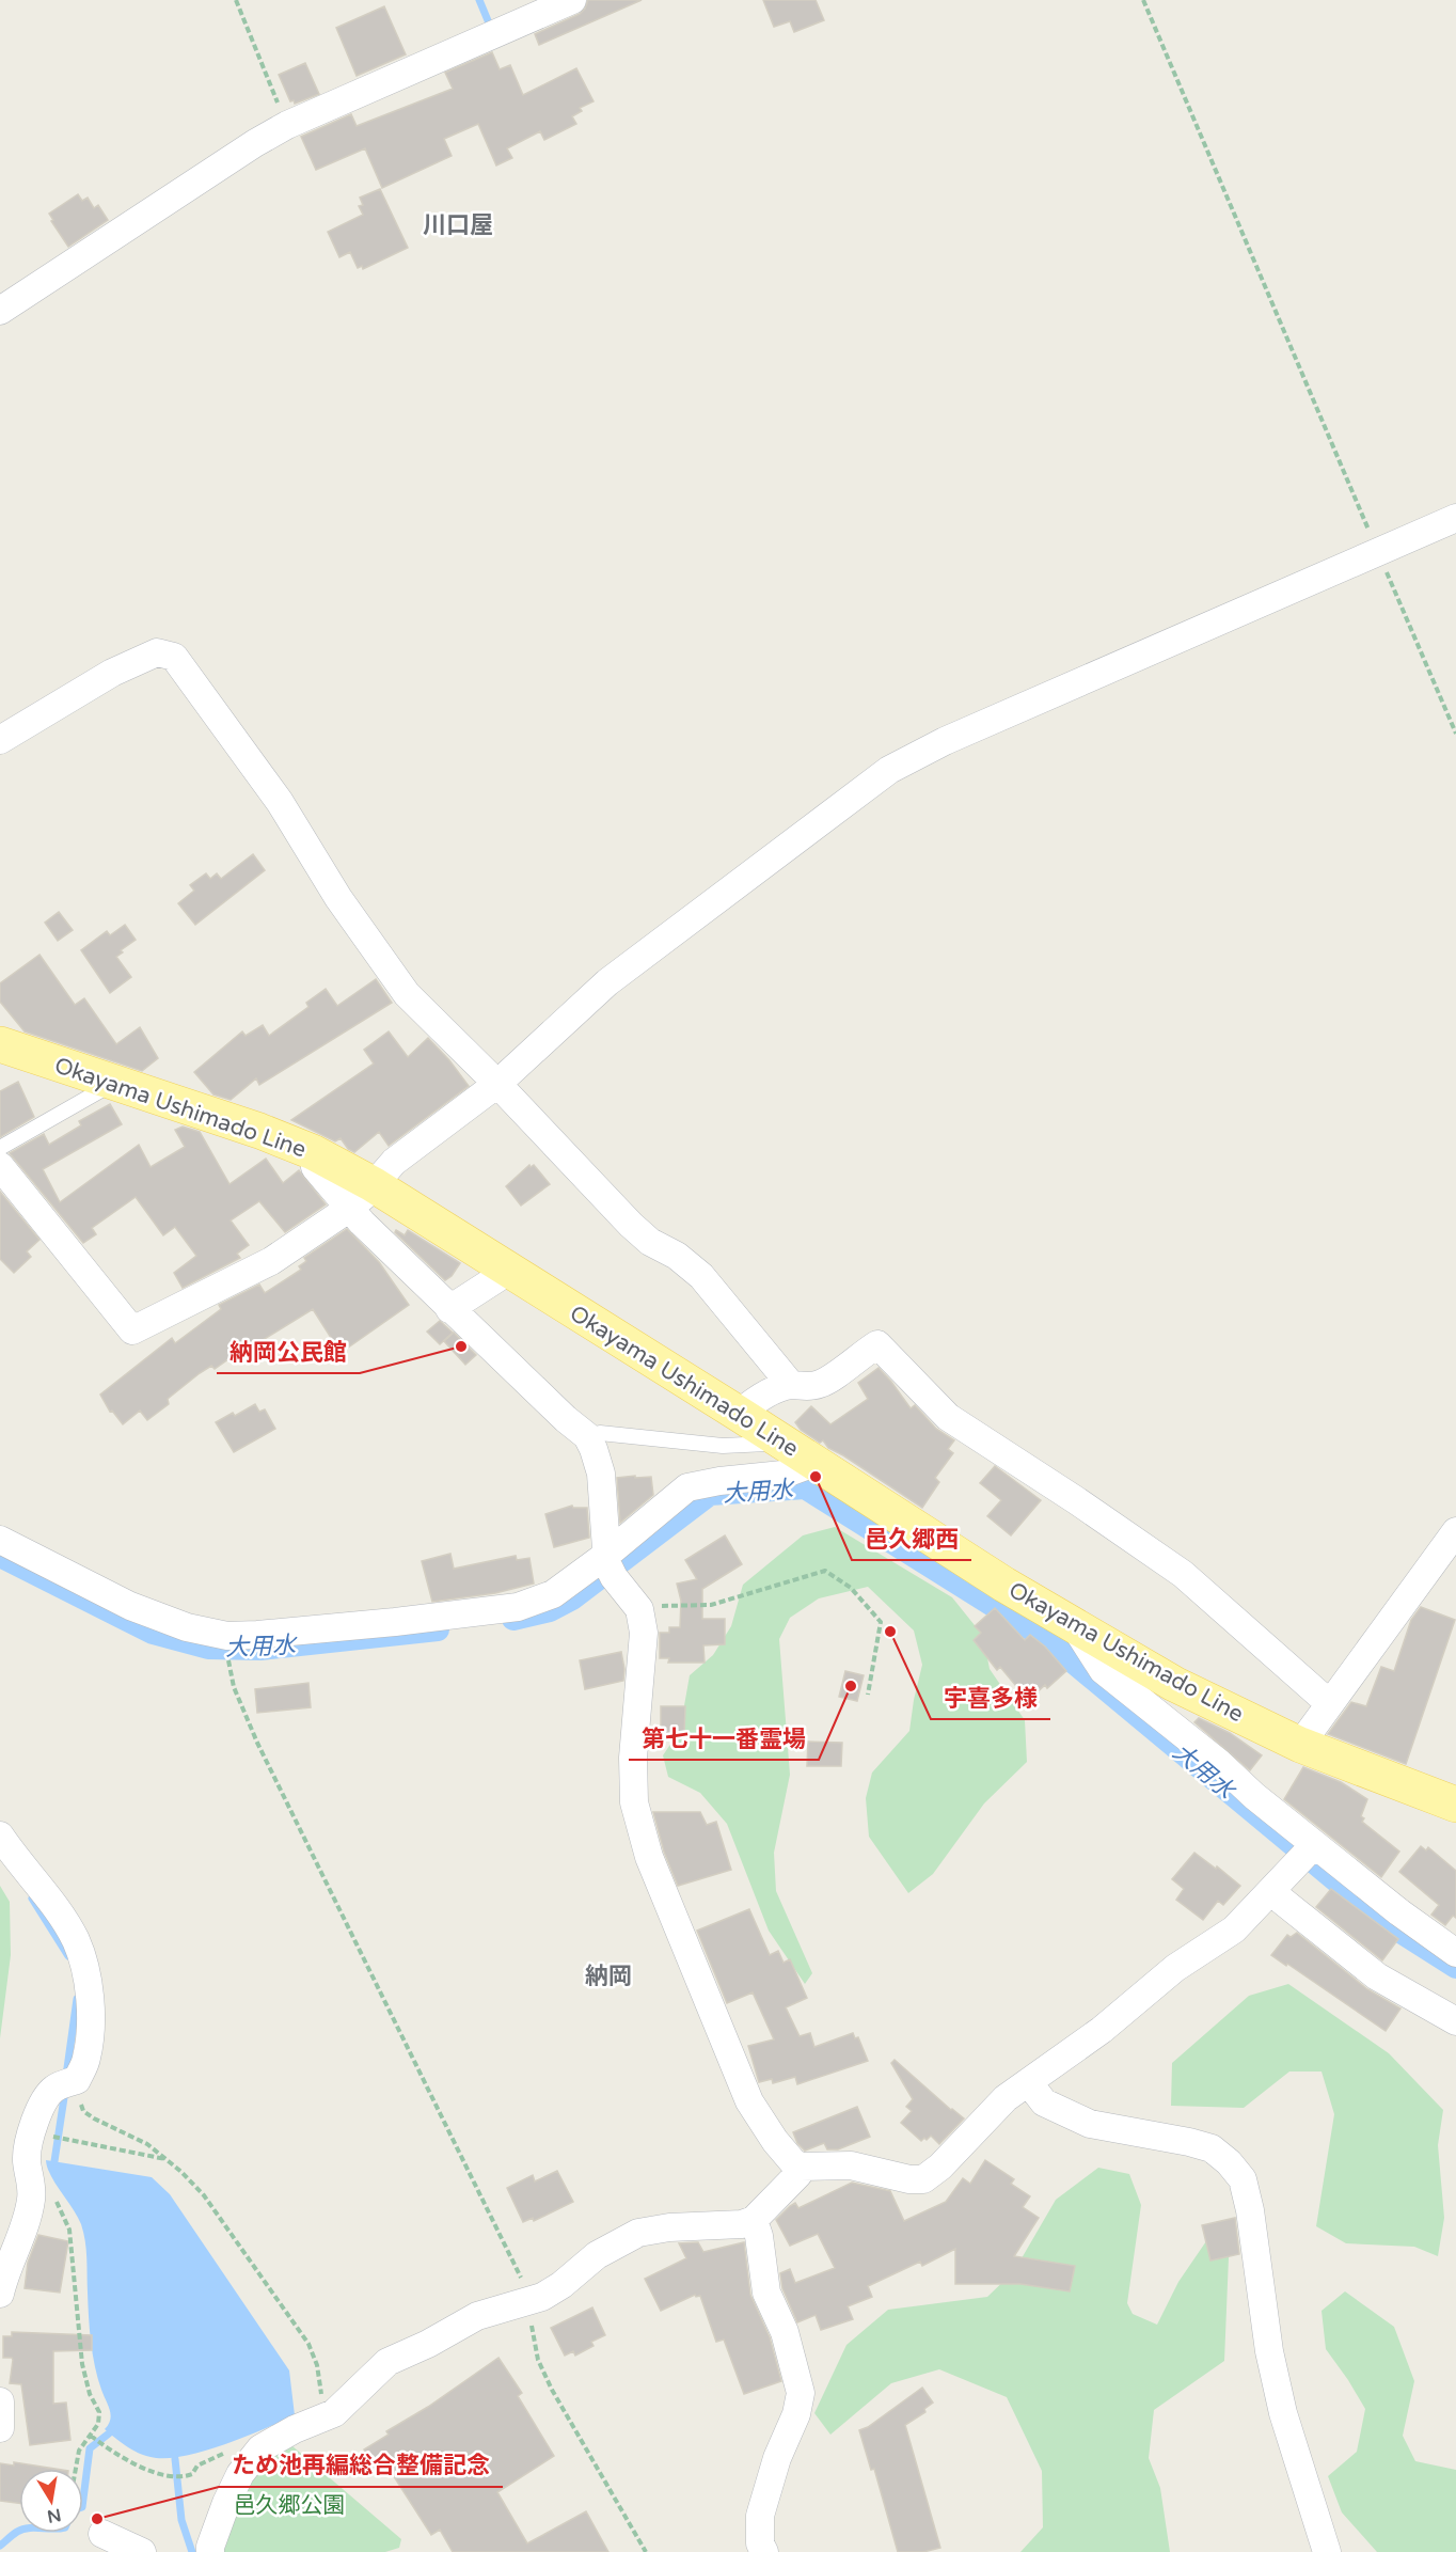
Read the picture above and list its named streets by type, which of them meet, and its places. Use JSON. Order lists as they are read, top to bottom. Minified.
{"streets":{"main road":["Okayama Ushimado Line"]},"districts":["川口屋","納岡"],"water":["大用水"],"parks":["邑久郷公園"],"places":["納岡公民館","邑久郷西","宇喜多様","第七十一番霊場","ため池再編総合整備記念"],"north":"bottom"}
